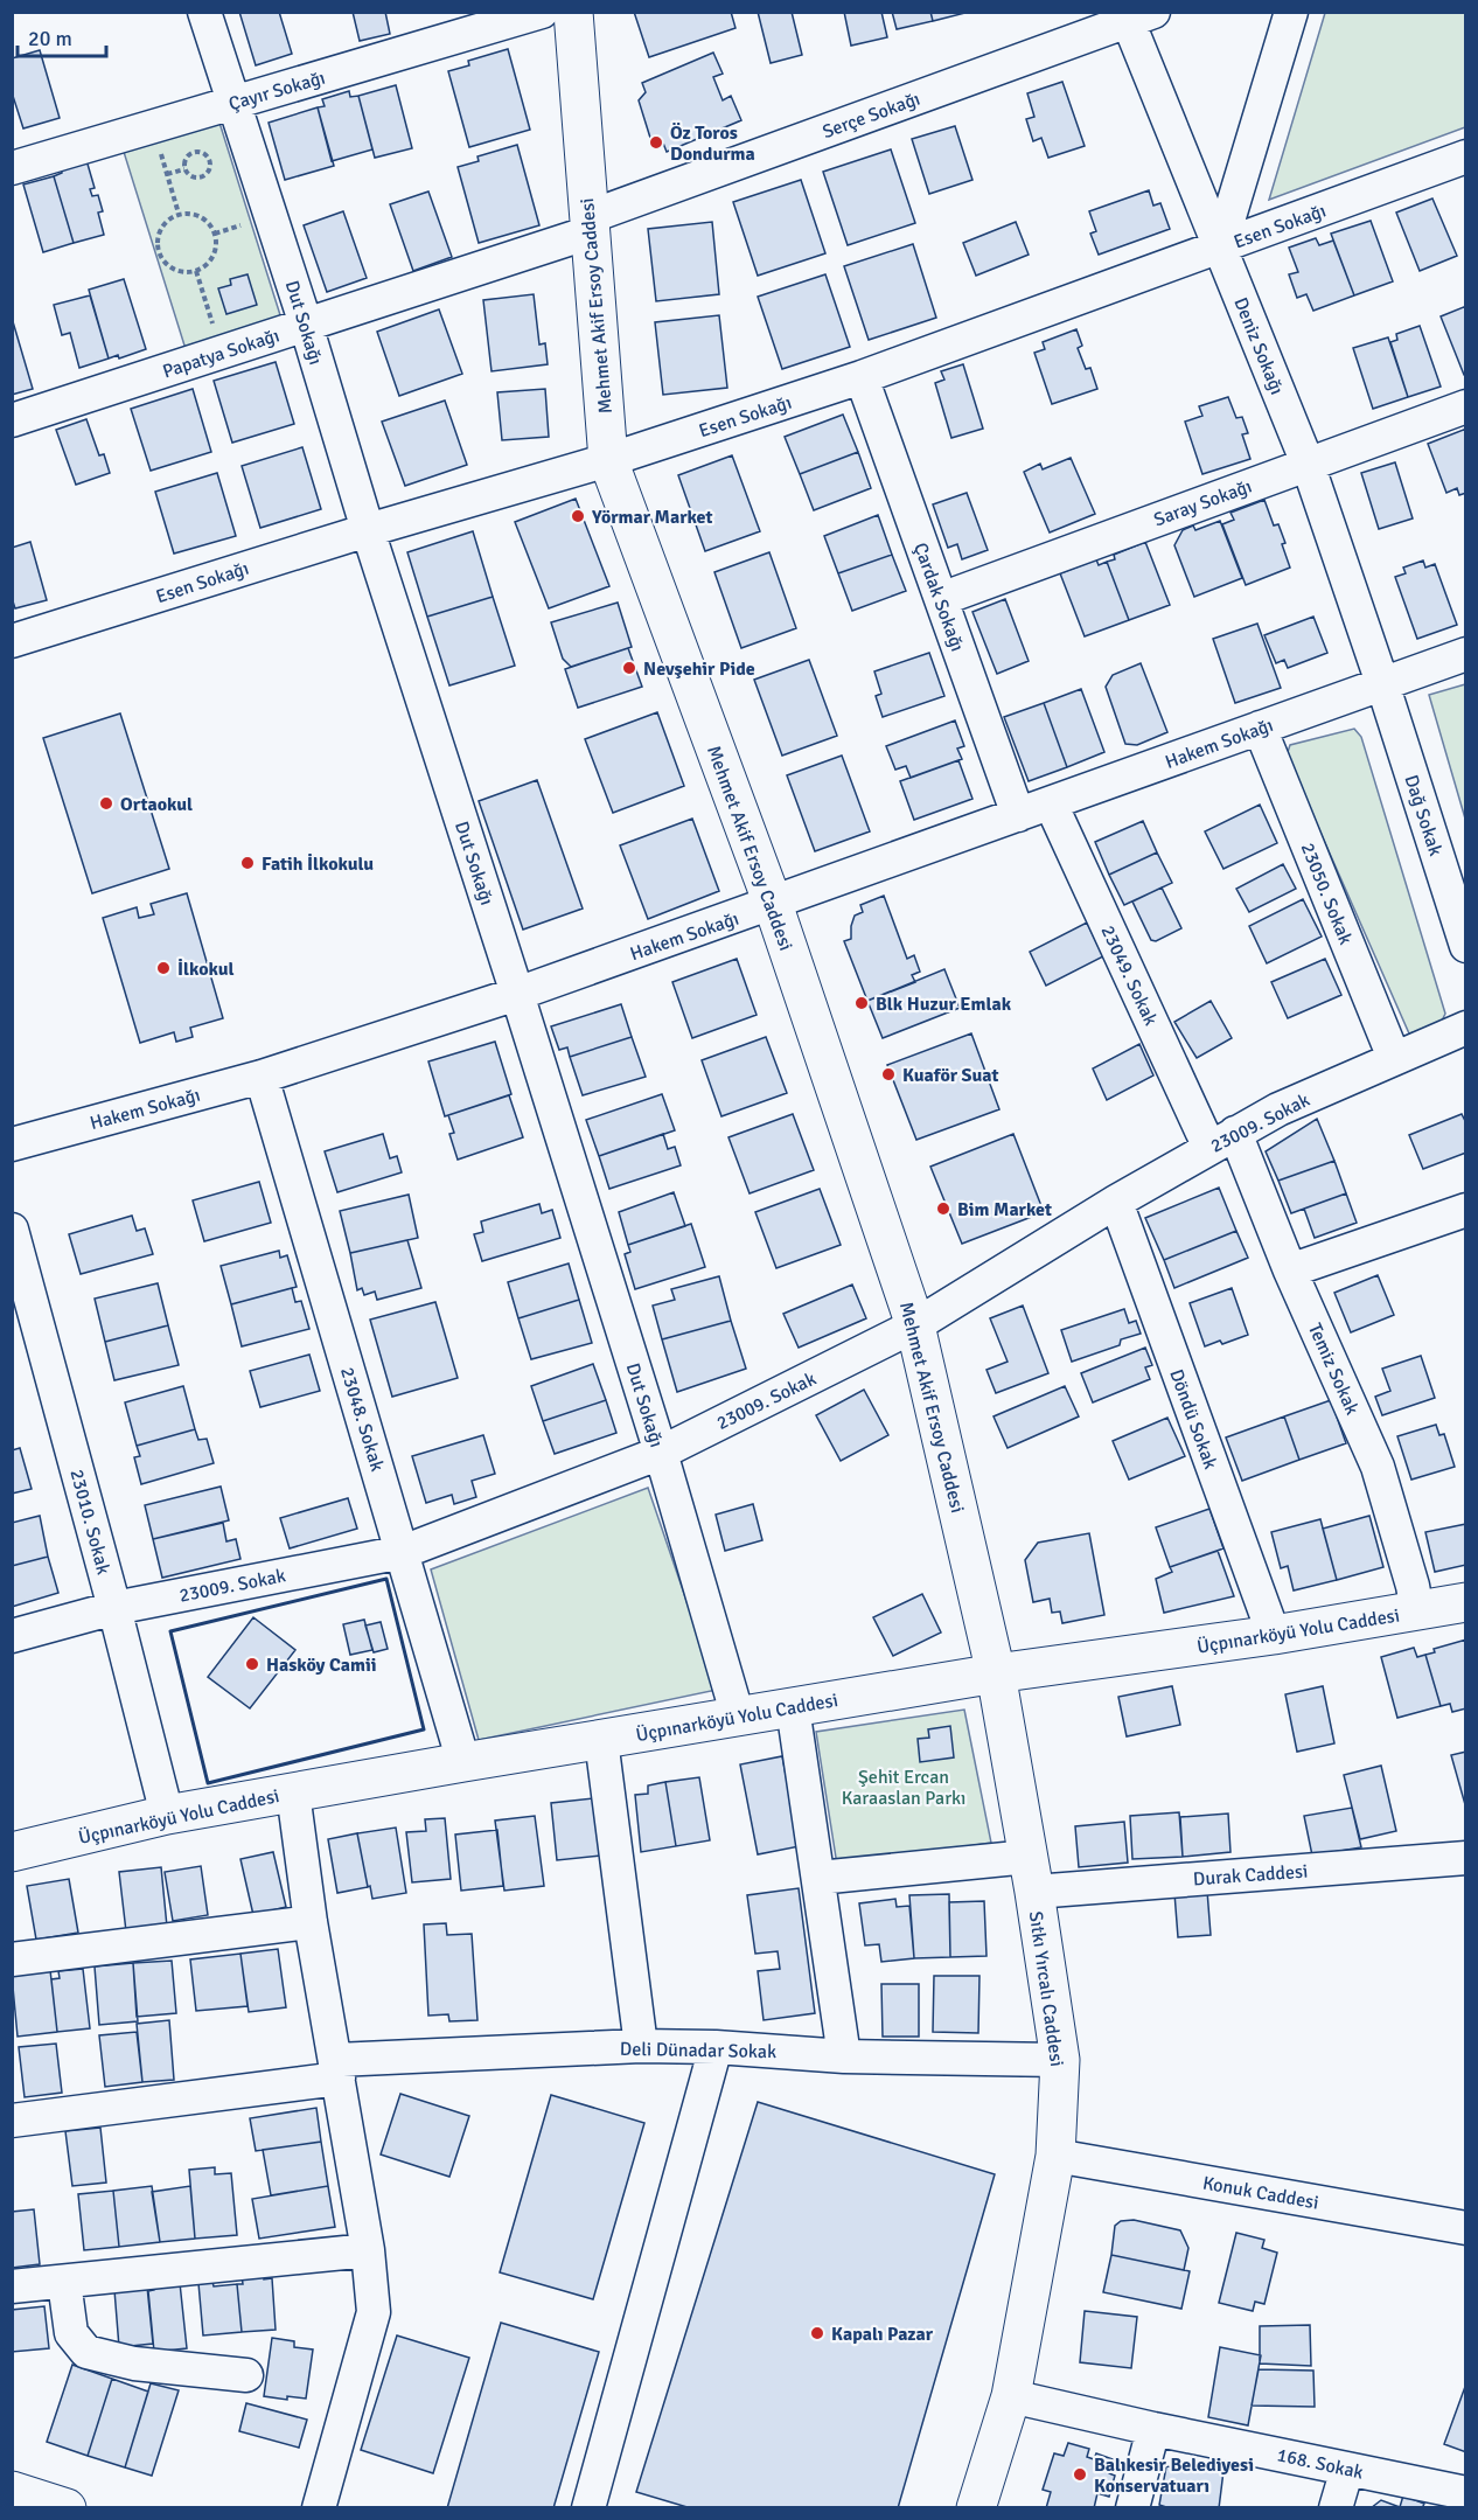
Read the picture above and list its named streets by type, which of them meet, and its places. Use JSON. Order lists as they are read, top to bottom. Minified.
{"streets":{"main road":["Mehmet Akif Ersoy Caddesi","Üçpınarköyü Yolu Caddesi","Sıtkı Yırcalı Caddesi"],"street":["Çayır Sokağı","Serçe Sokağı","Esen Sokağı","Dut Sokağı","Deniz Sokağı","Papatya Sokağı","Saray Sokağı","Çardak Sokağı","Hakem Sokağı","Dağ Sokak","23050. Sokak","23049. Sokak","23009. Sokak","Temiz Sokak","23048. Sokak","Döndü Sokak","23010. Sokak","Durak Caddesi","Deli Dünadar Sokak","Konuk Caddesi","168. Sokak"]},"crossings":[["Çayır Sokağı","Dut Sokağı"],["Serçe Sokağı","Mehmet Akif Ersoy Caddesi"],["Serçe Sokağı","Deniz Sokağı"],["Serçe Sokağı","Papatya Sokağı"],["Esen Sokağı","Mehmet Akif Ersoy Caddesi"],["Esen Sokağı","Dut Sokağı"],["Esen Sokağı","Deniz Sokağı"],["Esen Sokağı","Çardak Sokağı"],["Mehmet Akif Ersoy Caddesi","Papatya Sokağı"],["Mehmet Akif Ersoy Caddesi","Hakem Sokağı"],["Mehmet Akif Ersoy Caddesi","23009. Sokak"],["Mehmet Akif Ersoy Caddesi","Üçpınarköyü Yolu Caddesi"],["Mehmet Akif Ersoy Caddesi","Sıtkı Yırcalı Caddesi"],["Dut Sokağı","Papatya Sokağı"],["Dut Sokağı","Hakem Sokağı"],["Dut Sokağı","23009. Sokak"],["Dut Sokağı","Üçpınarköyü Yolu Caddesi"],["Deniz Sokağı","Saray Sokağı"],["Deniz Sokağı","Hakem Sokağı"],["Deniz Sokağı","Dağ Sokak"],["Saray Sokağı","Çardak Sokağı"],["Çardak Sokağı","Hakem Sokağı"],["Hakem Sokağı","Dağ Sokak"],["Hakem Sokağı","23050. Sokak"],["Hakem Sokağı","23049. Sokak"],["Hakem Sokağı","23048. Sokak"],["23050. Sokak","23009. Sokak"],["23049. Sokak","23009. Sokak"],["23049. Sokak","Temiz Sokak"],["23009. Sokak","Temiz Sokak"],["23009. Sokak","23048. Sokak"],["23009. Sokak","Döndü Sokak"],["23009. Sokak","23010. Sokak"],["Temiz Sokak","Üçpınarköyü Yolu Caddesi"],["23048. Sokak","Üçpınarköyü Yolu Caddesi"],["Döndü Sokak","Üçpınarköyü Yolu Caddesi"],["23010. Sokak","Üçpınarköyü Yolu Caddesi"],["Üçpınarköyü Yolu Caddesi","Sıtkı Yırcalı Caddesi"],["Durak Caddesi","Sıtkı Yırcalı Caddesi"],["Sıtkı Yırcalı Caddesi","Deli Dünadar Sokak"],["Sıtkı Yırcalı Caddesi","Konuk Caddesi"],["Sıtkı Yırcalı Caddesi","168. Sokak"]],"parks":["Şehit Ercan Karaaslan Parkı"],"places":["Öz Toros Dondurma","Yörmar Market","Nevşehir Pide","Ortaokul","Fatih İlkokulu","İlkokul","Blk Huzur Emlak","Kuaför Suat","Bim Market","Hasköy Camii","Kapalı Pazar","Balıkesir Belediyesi Konservatuarı"],"scale_bar":"20 m"}
